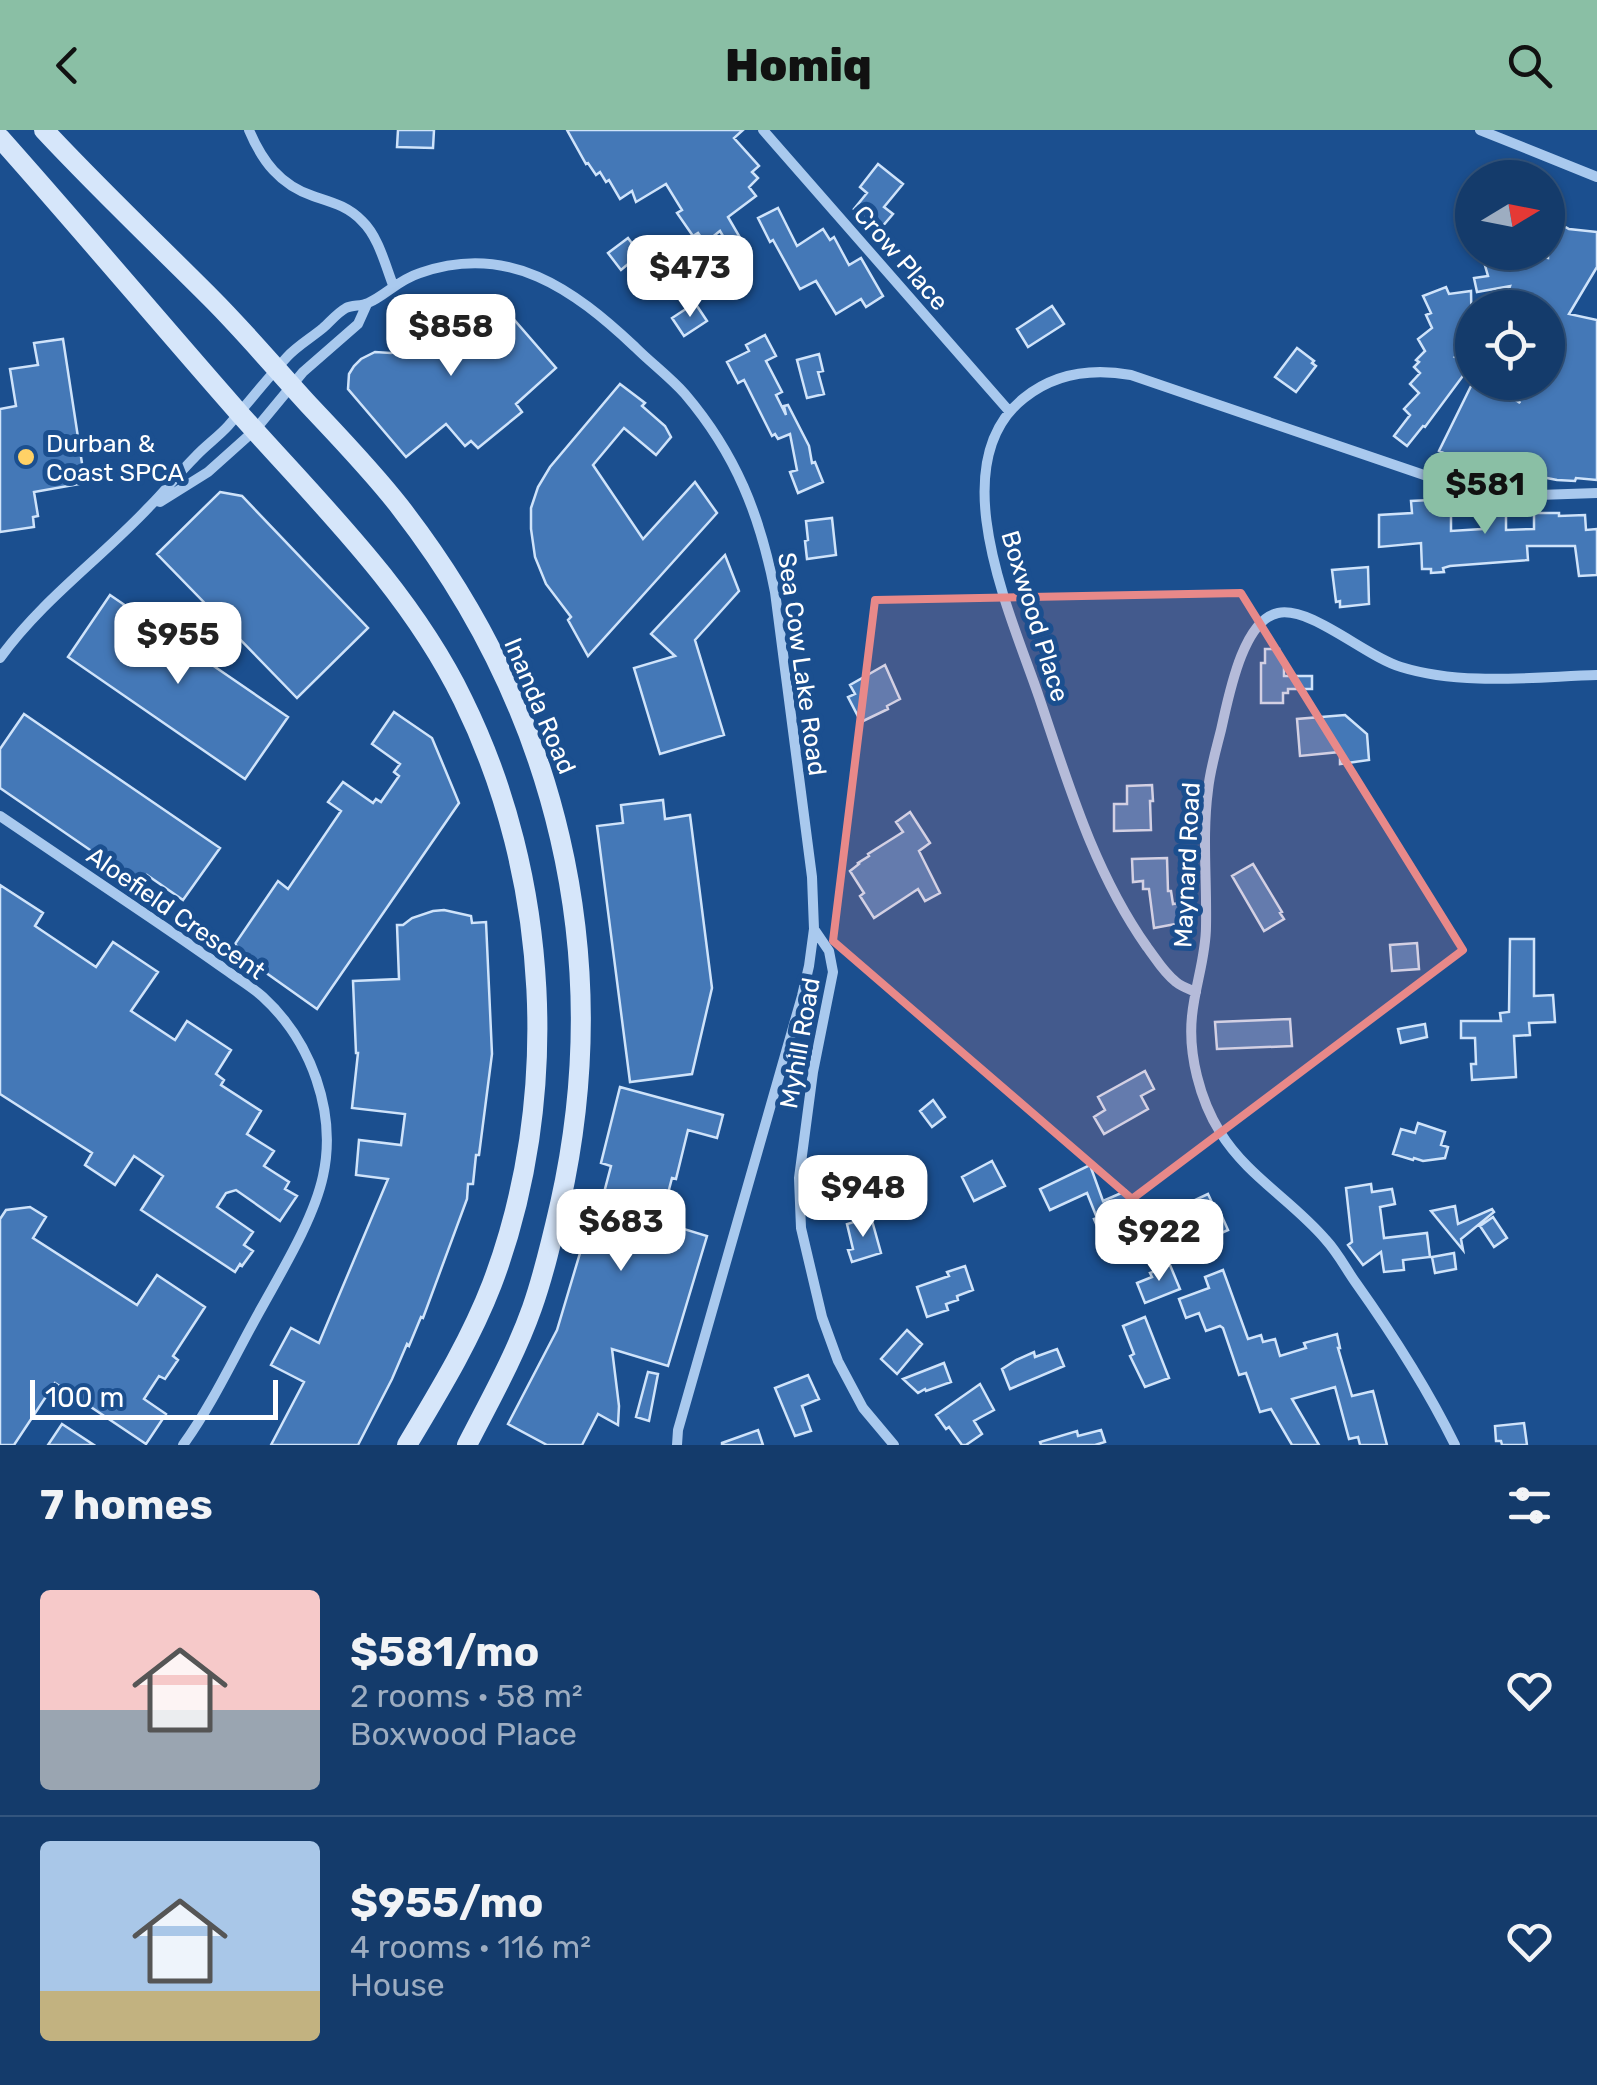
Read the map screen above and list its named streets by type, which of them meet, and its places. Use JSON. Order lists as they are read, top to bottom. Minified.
{"streets":{"main road":["Inanda Road"],"street":["Crow Place","Boxwood Place","Sea Cow Lake Road","Maynard Road","Aloefield Crescent","Myhill Road"]},"crossings":[["Crow Place","Boxwood Place"],["Boxwood Place","Maynard Road"],["Sea Cow Lake Road","Myhill Road"]],"places":["Durban & Coast SPCA"],"scale_bar":"100 m","north":"right","page":{"header":"Homiq","price":["$473","$858","$581","$955","$948","$683","$922"],"scale":"100 m","heading":"7 homes","list":[{"name":"$581/mo","note":"2 rooms · 58 m² · Boxwood Place"},{"name":"$955/mo","note":"4 rooms · 116 m² · House"}]}}
